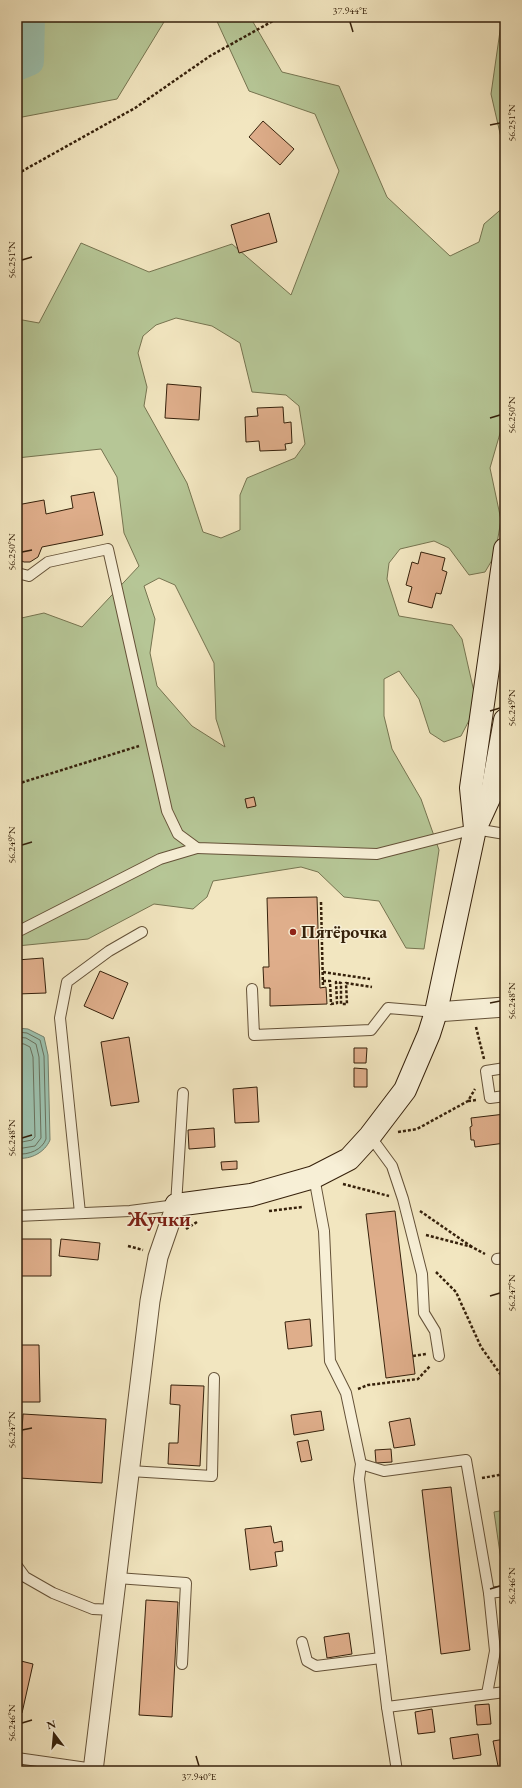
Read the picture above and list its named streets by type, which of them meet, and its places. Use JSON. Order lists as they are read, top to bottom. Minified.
{"districts":["Жучки"],"places":["Пятёрочка"],"north":"top","coordinates":["37.944°E","56.251°N","56.250°N","56.249°N","56.248°N","56.247°N","56.246°N","37.940°E"]}
